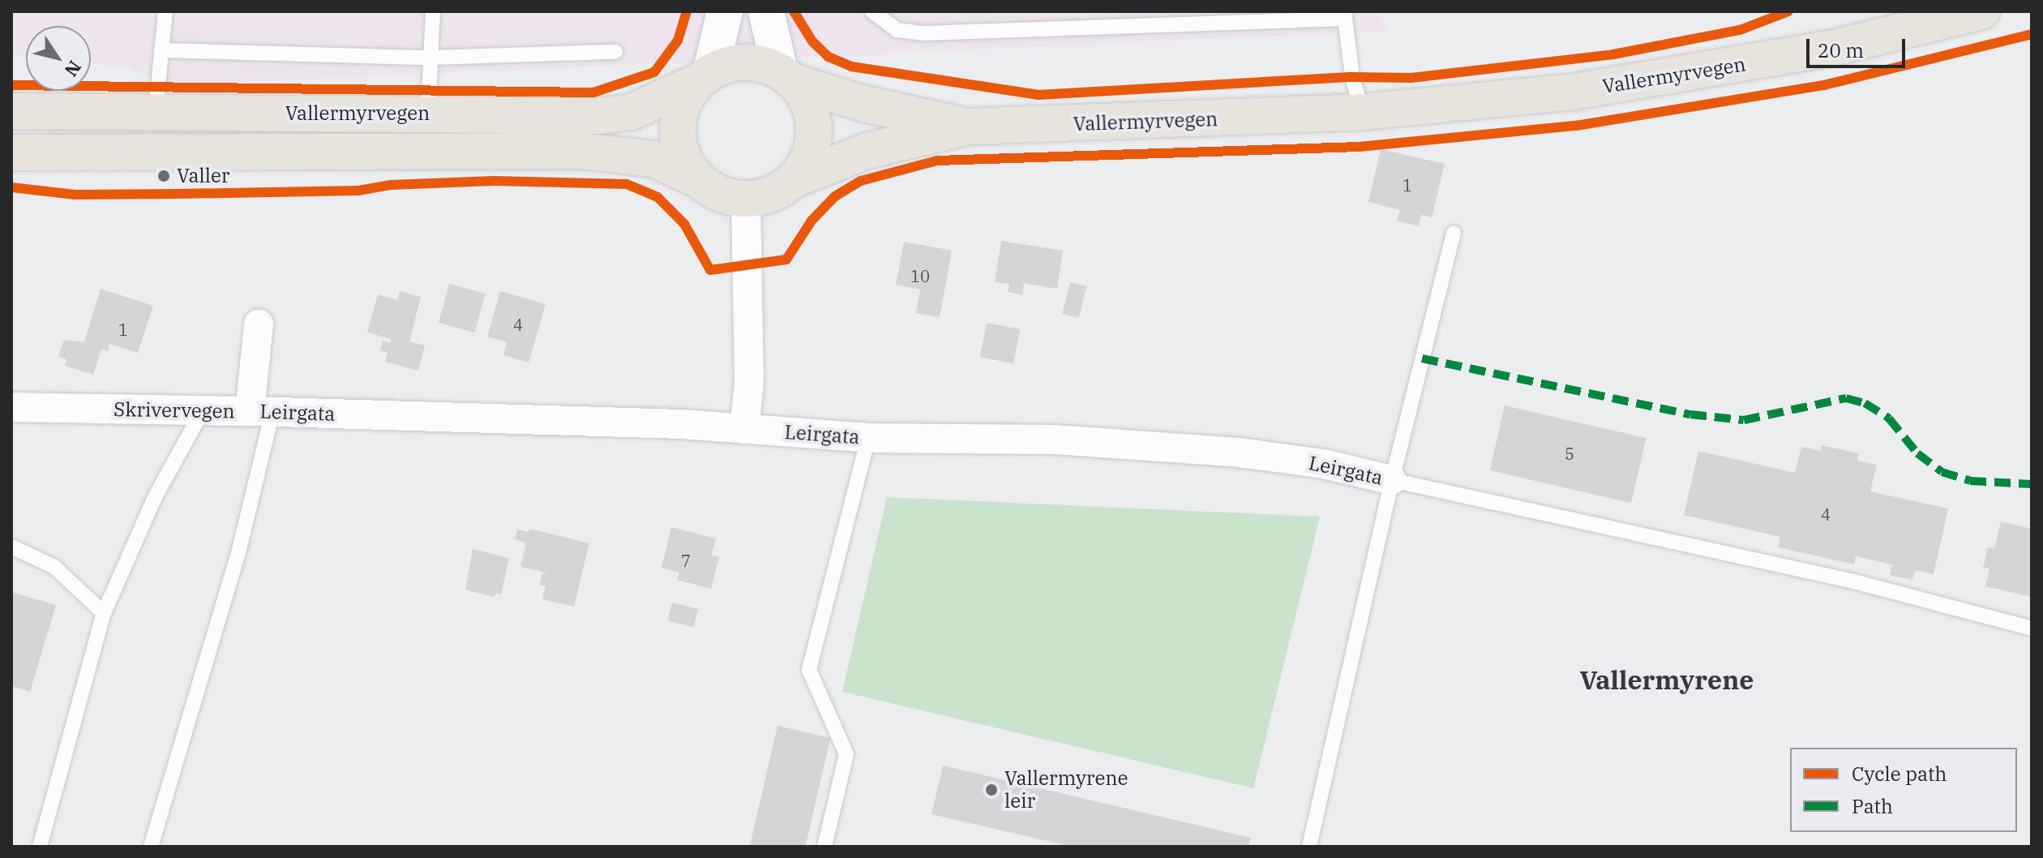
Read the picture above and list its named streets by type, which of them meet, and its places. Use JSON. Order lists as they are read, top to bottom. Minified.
{"streets":{"main road":["Vallermyrvegen"],"street":["Skrivervegen","Leirgata"]},"crossings":[["Skrivervegen","Leirgata"]],"districts":["Vallermyrene"],"places":["Valler","Vallermyrene leir"],"house_numbers":["1","10","4","1","5","4","7"],"legend":["Cycle path","Path"],"scale_bar":"20 m","north":"bottom right"}
